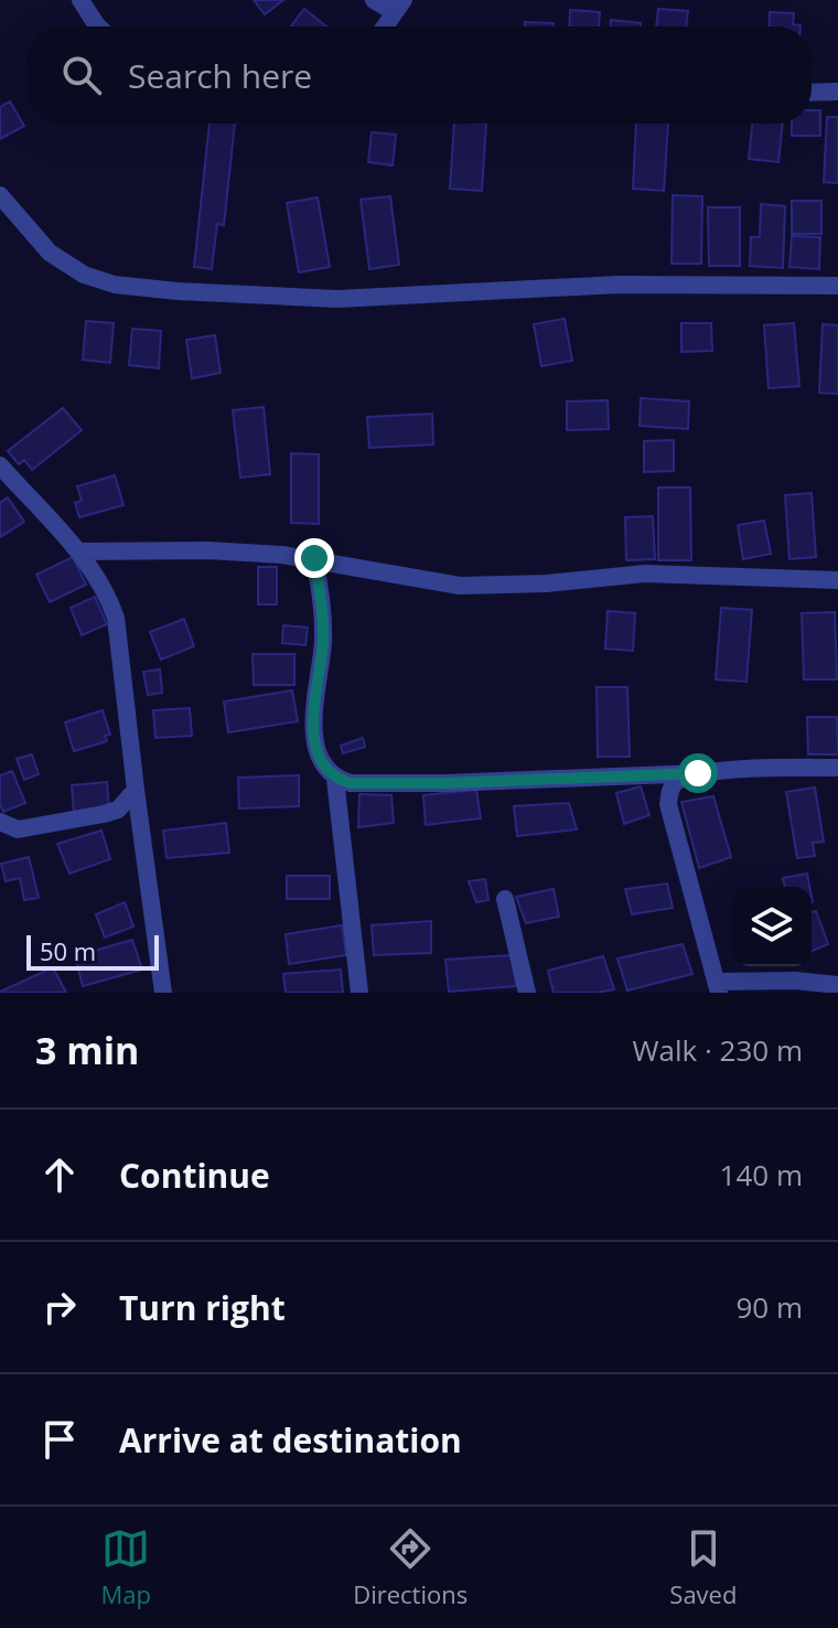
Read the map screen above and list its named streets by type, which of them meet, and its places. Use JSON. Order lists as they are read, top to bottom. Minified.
{"scale_bar":"50 m","page":{"search":"Search here","scale":"50 m","heading":["3 min","Walk · 230 m"],"list":[["Continue","140 m"],["Turn right","90 m"],"Arrive at destination"],"nav":["Map","Directions","Saved"]}}
